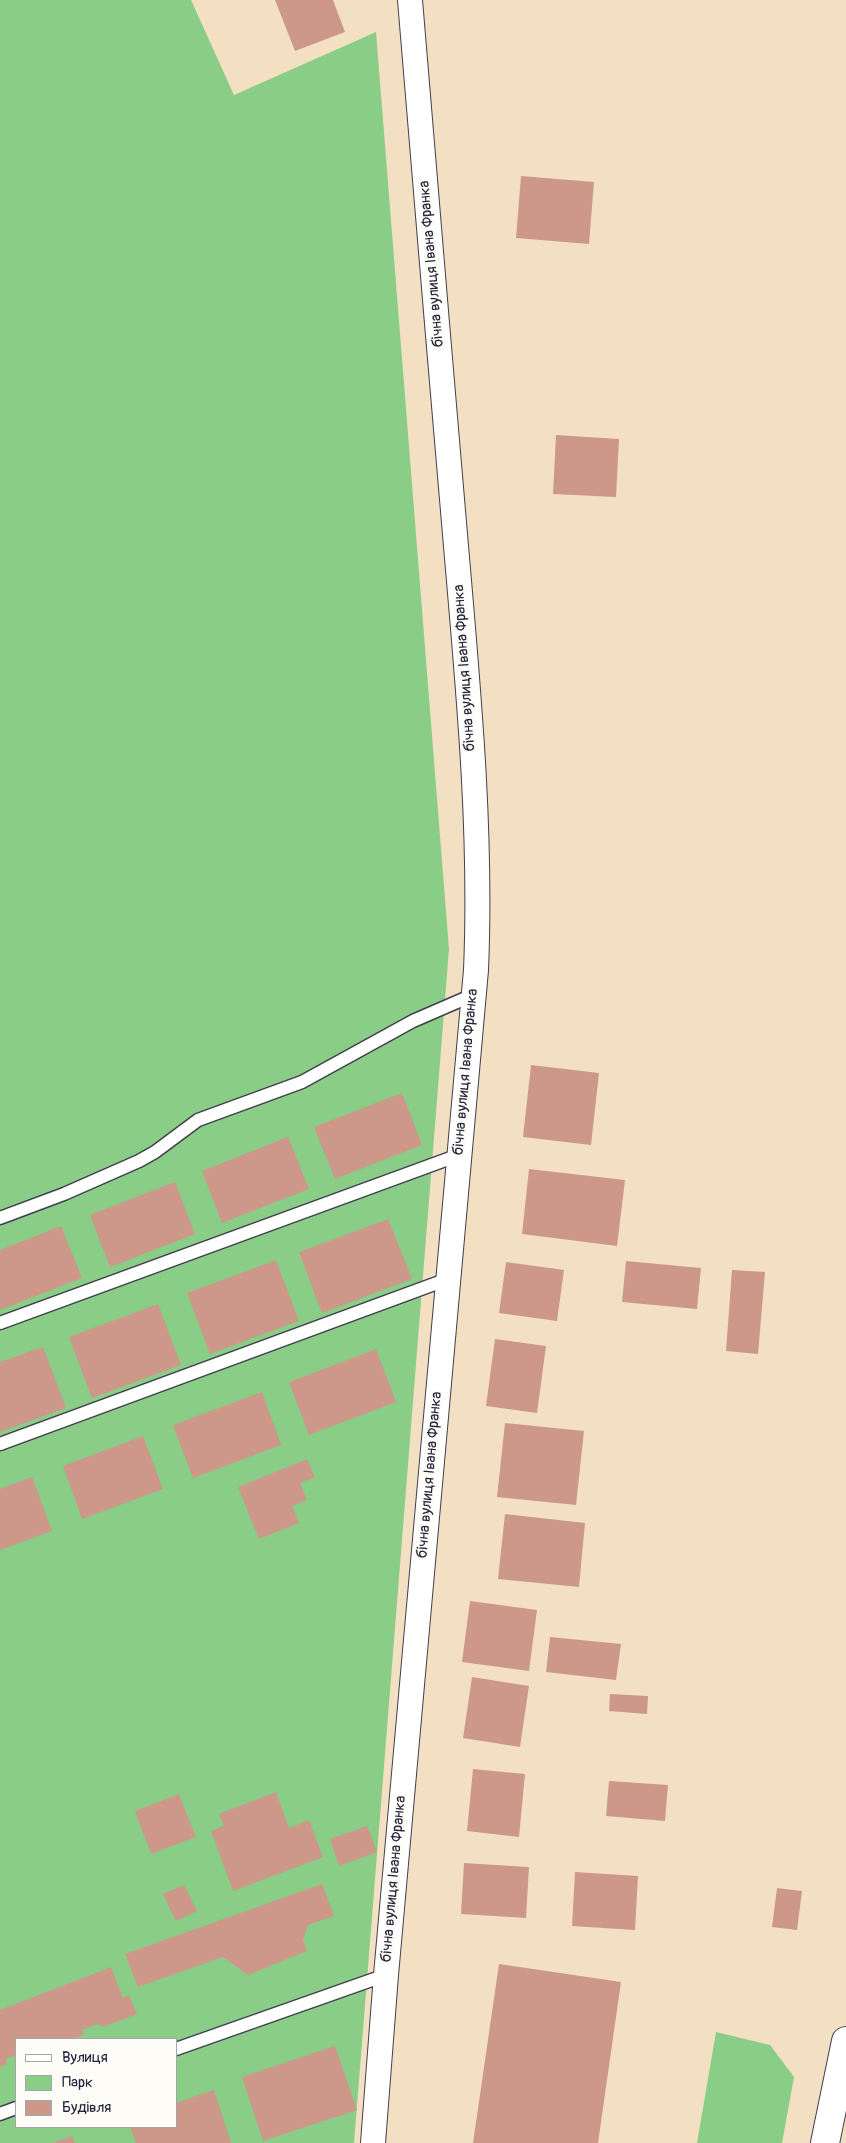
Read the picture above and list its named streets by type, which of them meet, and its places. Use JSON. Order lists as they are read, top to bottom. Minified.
{"streets":{"street":["бічна вулиця Івана Франка"]},"legend":["Вулиця","Парк","Будівля"]}
